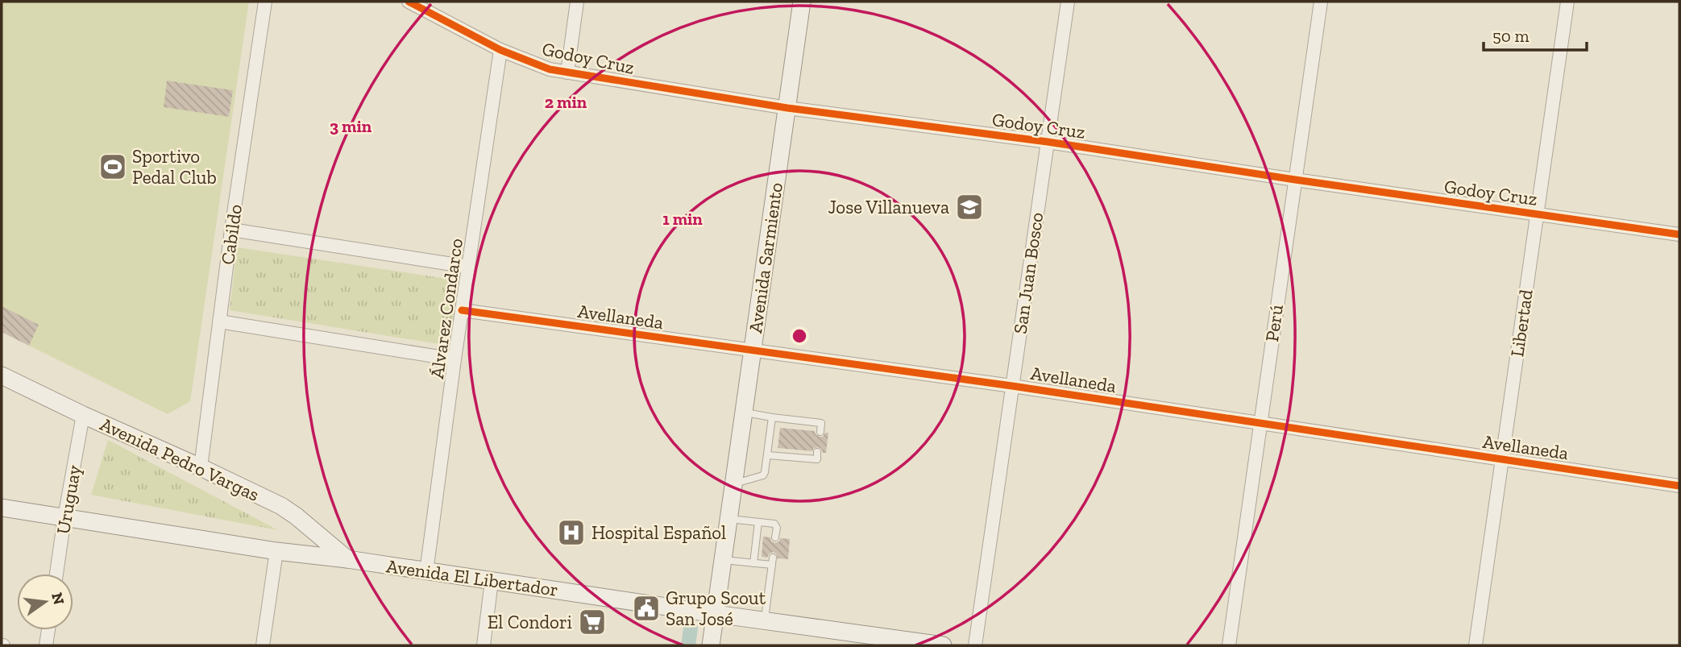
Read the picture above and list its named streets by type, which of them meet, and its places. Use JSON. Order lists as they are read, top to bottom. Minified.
{"streets":{"main road":["Avenida Sarmiento","Avenida Pedro Vargas","Avenida El Libertador"],"street":["Godoy Cruz","Cabildo","San Juan Bosco","Álvarez Condarco","Avellaneda","Perú","Libertad","Uruguay"]},"crossings":[["Godoy Cruz","Avenida Sarmiento"],["Godoy Cruz","San Juan Bosco"],["Godoy Cruz","Álvarez Condarco"],["Godoy Cruz","Perú"],["Godoy Cruz","Libertad"],["Cabildo","Avenida Pedro Vargas"],["Avenida Sarmiento","Avellaneda"],["Avenida Sarmiento","Avenida El Libertador"],["San Juan Bosco","Avellaneda"],["Álvarez Condarco","Avellaneda"],["Álvarez Condarco","Avenida El Libertador"],["Avellaneda","Perú"],["Avellaneda","Libertad"],["Avenida Pedro Vargas","Uruguay"],["Avenida Pedro Vargas","Avenida El Libertador"],["Uruguay","Avenida El Libertador"]],"places":{"sports":["Sportivo Pedal Club"],"school or university":["Jose Villanueva"],"hospital":["Hospital Español"],"public building":["Grupo Scout San José"],"supermarket":["El Condori"]},"scale_bar":"50 m","north":"right","rings":["2 min","3 min","1 min"]}
